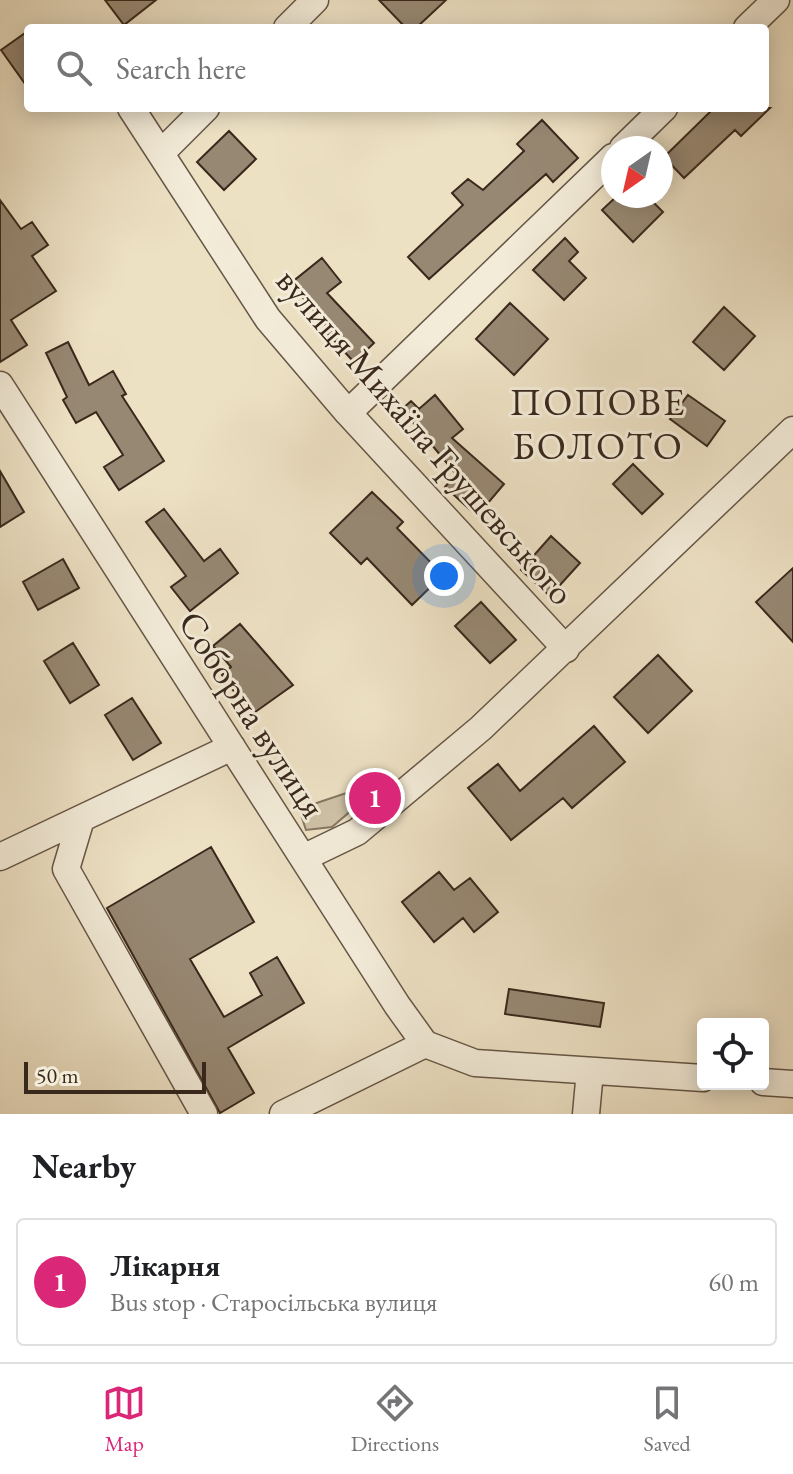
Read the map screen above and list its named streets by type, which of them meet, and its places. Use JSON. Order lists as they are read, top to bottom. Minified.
{"streets":{"street":["вулиця Михаїла Грушевського","Соборна вулиця"]},"districts":["ПОПОВЕ БОЛОТО"],"scale_bar":"50 m","north":"bottom left","page":{"search":"Search here","pins":"1","scale":"50 m","heading":"Nearby","list":[{"mark":"1","name":"Лікарня","note":"Bus stop · Старосільська вулиця","value":"60 m"}],"nav":["Map","Directions","Saved"]}}
